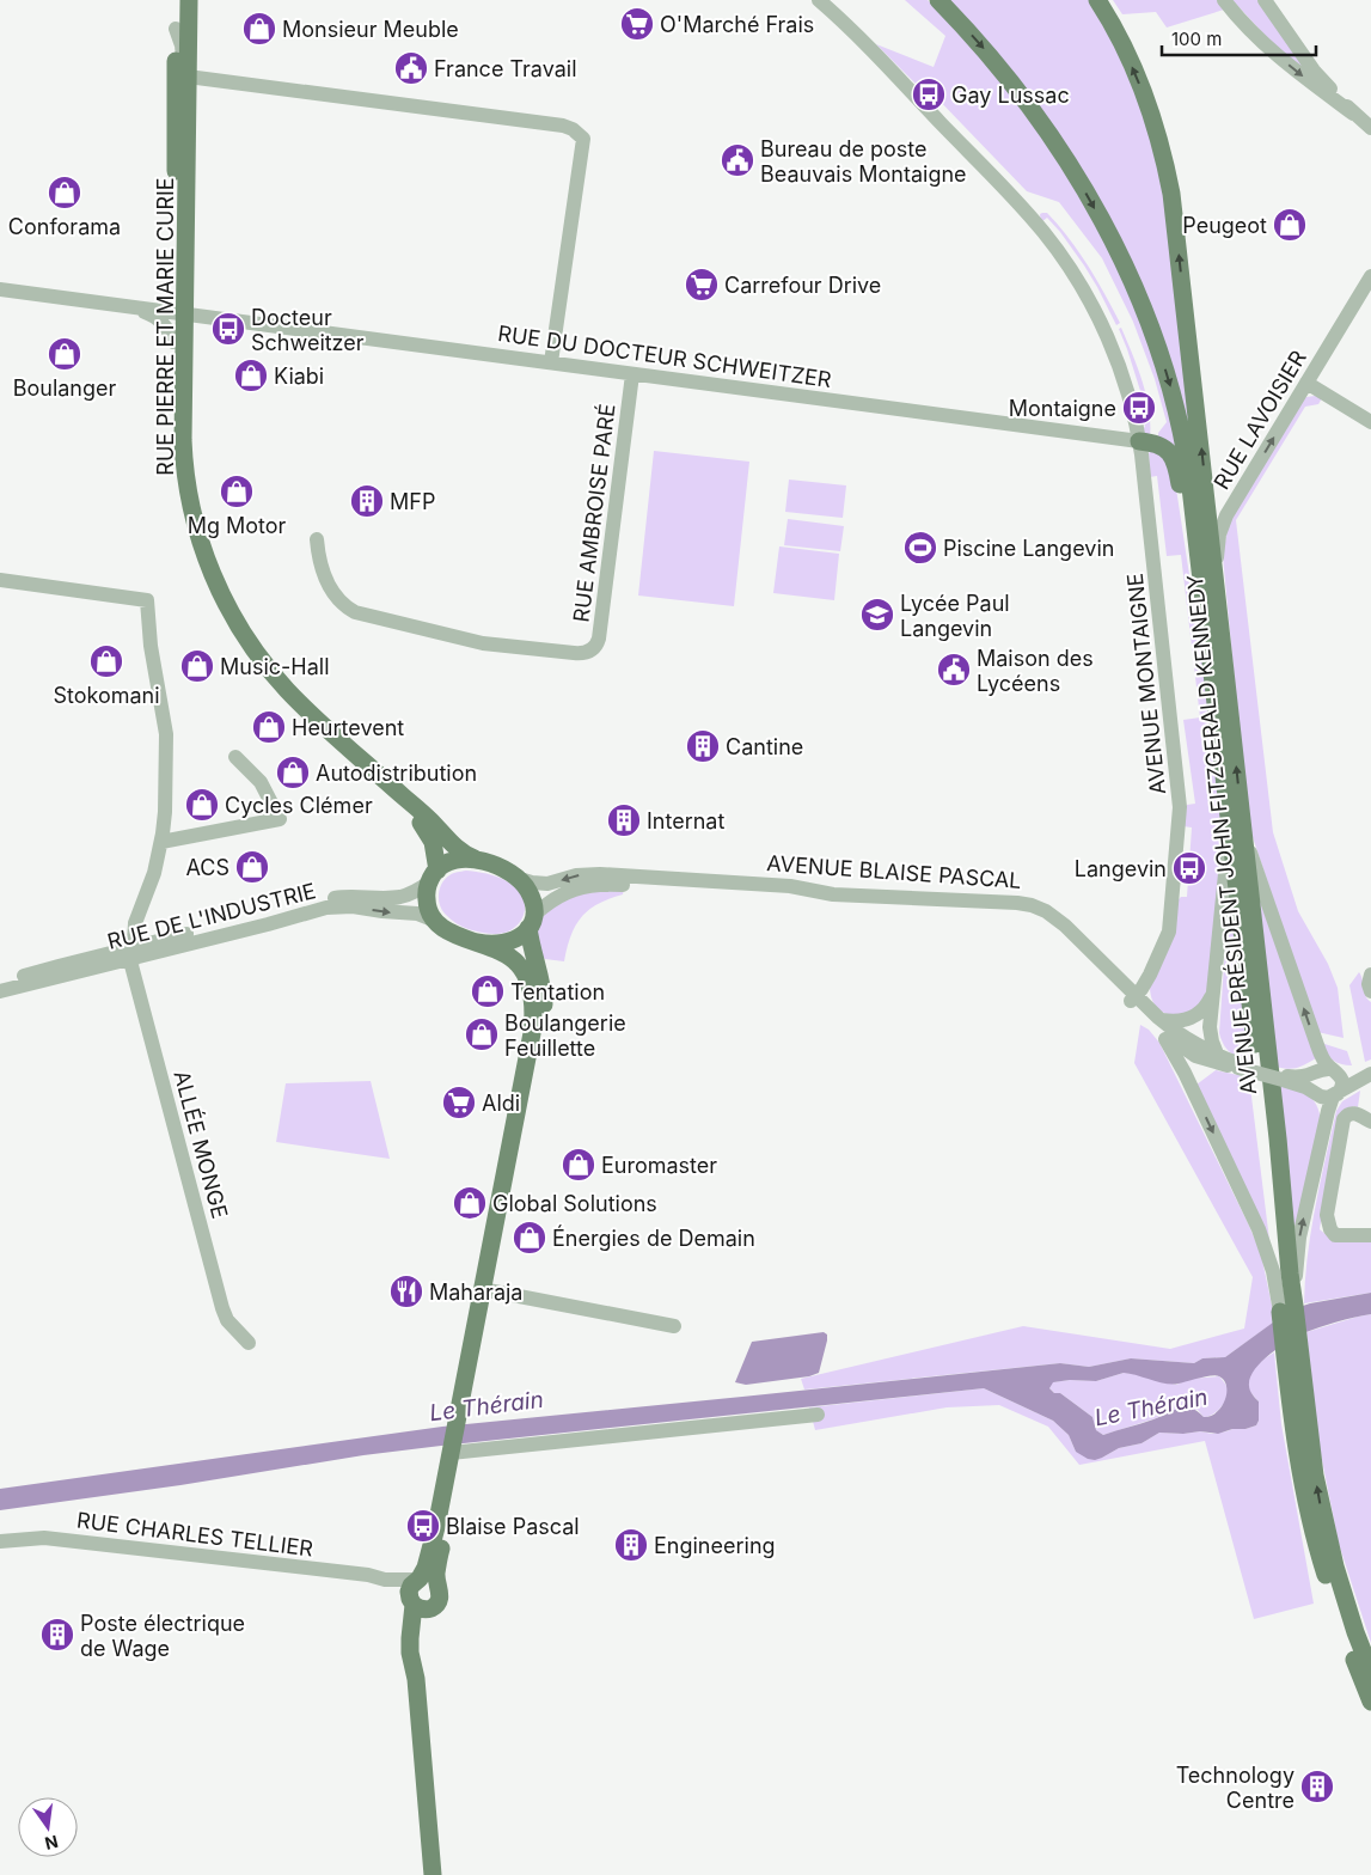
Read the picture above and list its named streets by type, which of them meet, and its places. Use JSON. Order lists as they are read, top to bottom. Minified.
{"streets":{"main road":["RUE PIERRE ET MARIE CURIE","AVENUE PRÉSIDENT JOHN FITZGERALD KENNEDY","AVENUE BLAISE PASCAL"],"street":["RUE DU DOCTEUR SCHWEITZER","RUE LAVOISIER","RUE AMBROISE PARÉ","AVENUE MONTAIGNE","RUE DE L'INDUSTRIE","ALLÉE MONGE","RUE CHARLES TELLIER"]},"crossings":[["RUE PIERRE ET MARIE CURIE","RUE DU DOCTEUR SCHWEITZER"],["RUE PIERRE ET MARIE CURIE","AVENUE BLAISE PASCAL"],["RUE PIERRE ET MARIE CURIE","RUE DE L'INDUSTRIE"],["RUE DU DOCTEUR SCHWEITZER","RUE AMBROISE PARÉ"],["RUE DU DOCTEUR SCHWEITZER","AVENUE MONTAIGNE"],["RUE LAVOISIER","AVENUE PRÉSIDENT JOHN FITZGERALD KENNEDY"],["AVENUE MONTAIGNE","AVENUE BLAISE PASCAL"],["AVENUE BLAISE PASCAL","RUE DE L'INDUSTRIE"],["AVENUE BLAISE PASCAL","RUE CHARLES TELLIER"],["RUE DE L'INDUSTRIE","ALLÉE MONGE"]],"one_way":["RUE LAVOISIER"],"water":["Le Thérain"],"places":{"supermarket":["O'Marché Frais","Carrefour Drive","Aldi"],"shop":["Monsieur Meuble","Conforama","Peugeot","Boulanger","Kiabi","Mg Motor","Stokomani","Music-Hall","Heurtevent","Autodistribution","Cycles Clémer","ACS","Tentation","Boulangerie Feuillette","Euromaster","Global Solutions","Énergies de Demain"],"public building":["France Travail","Bureau de poste Beauvais Montaigne","Maison des Lycéens"],"bus stop":["Gay Lussac","Docteur Schweitzer","Montaigne","Langevin","Blaise Pascal"],"building":["MFP","Cantine","Internat","Engineering","Poste électrique de Wage","Technology Centre"],"sports":["Piscine Langevin"],"school or university":["Lycée Paul Langevin"],"restaurant":["Maharaja"]},"scale_bar":"100 m","north":"bottom"}
